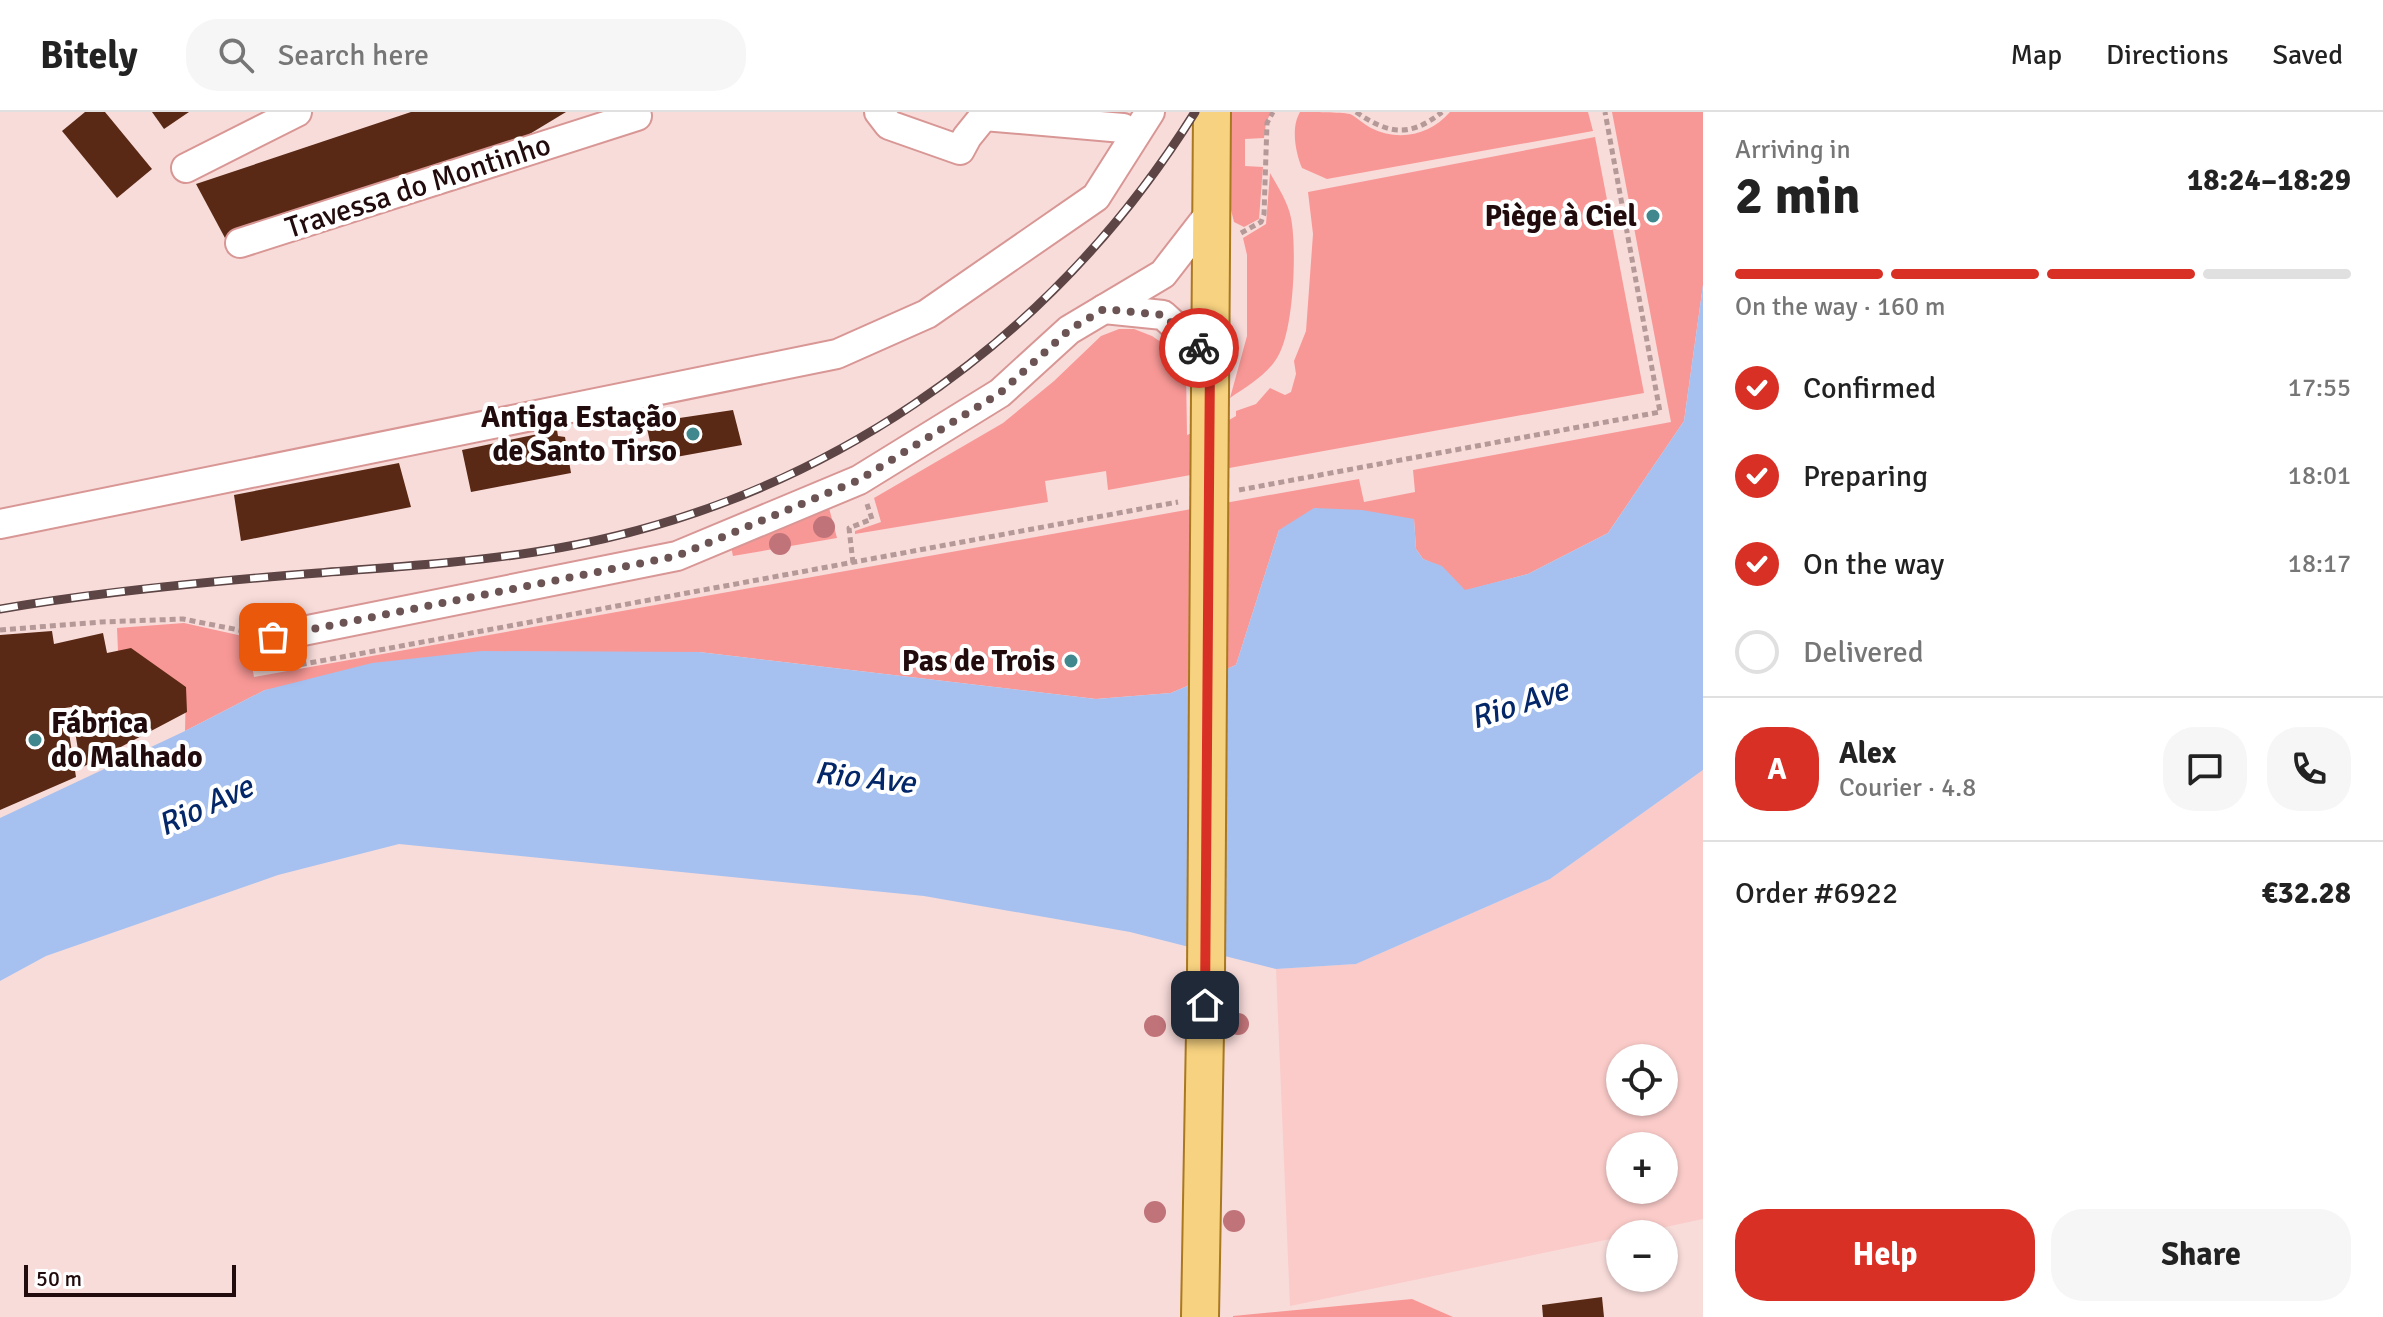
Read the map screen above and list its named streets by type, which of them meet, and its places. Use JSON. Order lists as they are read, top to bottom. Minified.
{"streets":{"street":["Travessa do Montinho"]},"water":["Rio Ave"],"places":["Piège à Ciel","Antiga Estação de Santo Tirso","Pas de Trois","Fábrica do Malhado"],"scale_bar":"50 m","page":{"header":"Bitely","search":"Search here","nav":["Map","Directions","Saved"],"heading":["2 min","Arriving in","18:24–18:29"],"panel":["Alex","Courier · 4.8","Order #6922","€32.28"],"bar":"On the way · 160 m","list":[["Confirmed","17:55"],["Preparing","18:01"],["On the way","18:17"],"Delivered"],"round":"A","map_buttons":["+","−"],"buttons":["Help","Share"],"scale":"50 m"}}
